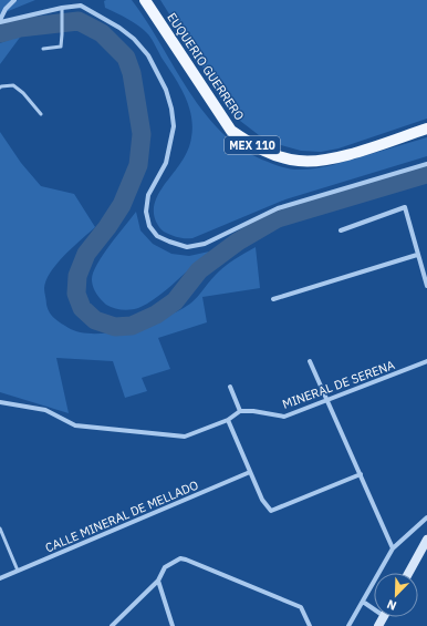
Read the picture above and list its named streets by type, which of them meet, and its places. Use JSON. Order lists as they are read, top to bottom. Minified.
{"streets":{"main road":["EUQUERIO GUERRERO","MEX 110"],"street":["MINERAL DE SERENA","CALLE MINERAL DE MELLADO"]},"north":"bottom left"}
